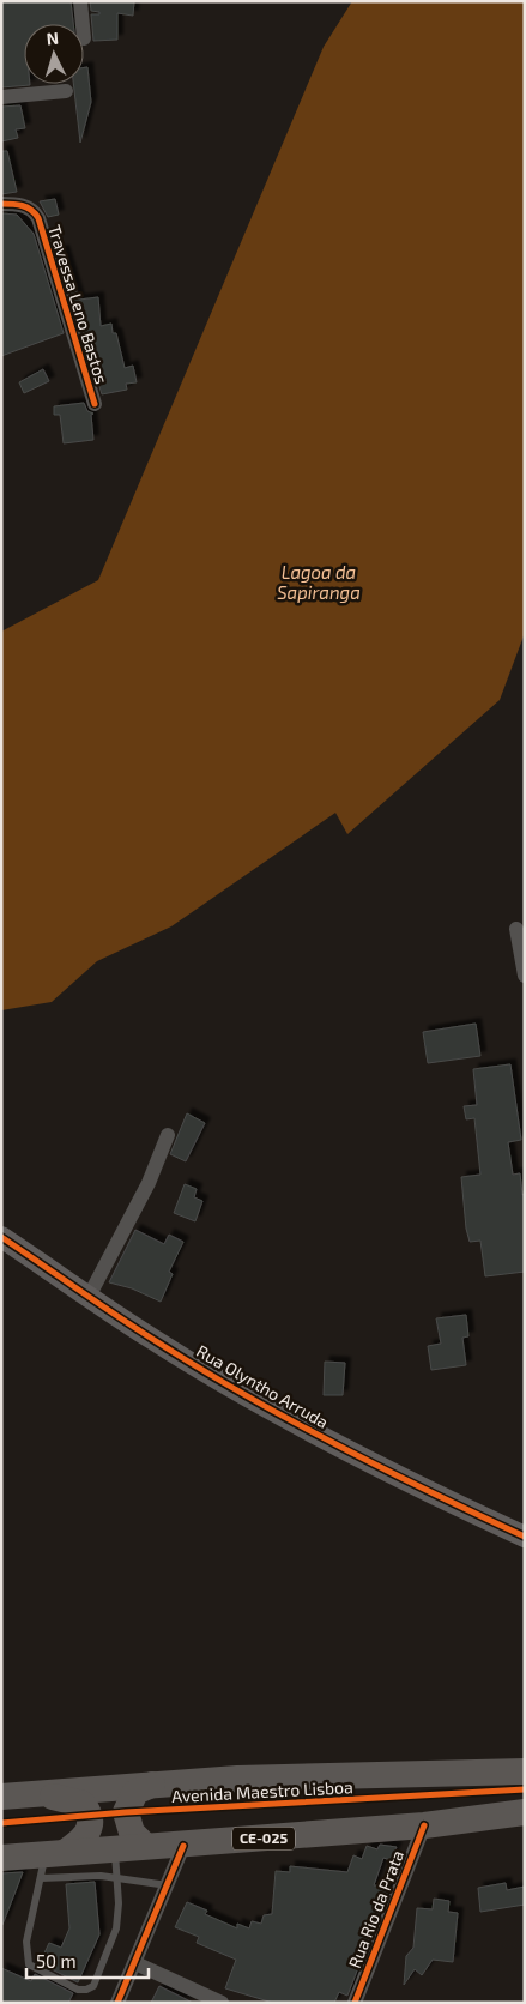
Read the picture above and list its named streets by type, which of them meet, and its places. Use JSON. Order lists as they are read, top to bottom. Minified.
{"streets":{"highway":["Avenida Maestro Lisboa","CE-025"],"street":["Travessa Leno Bastos","Rua Olyntho Arruda","Rua Rio da Prata"]},"crossings":[["CE-025","Rua Rio da Prata"]],"water":["Lagoa da Sapiranga"],"scale_bar":"50 m","north":"top"}
